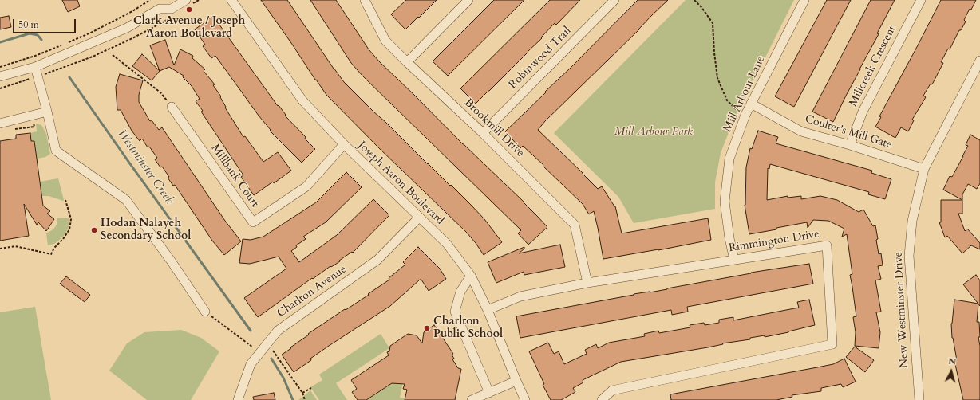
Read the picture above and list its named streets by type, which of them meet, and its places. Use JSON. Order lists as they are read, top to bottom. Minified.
{"streets":{"street":["Robinwood Trail","Millcreek Crescent","Mill Arbour Lane","Brookmill Drive","Coulter's Mill Gate","Millbank Court","Joseph Aaron Boulevard","Rimmington Drive","Charlton Avenue","New Westminster Drive"]},"crossings":[["Robinwood Trail","Brookmill Drive"],["Millcreek Crescent","Coulter's Mill Gate"],["Mill Arbour Lane","Coulter's Mill Gate"],["Mill Arbour Lane","Rimmington Drive"],["Brookmill Drive","Rimmington Drive"],["Coulter's Mill Gate","New Westminster Drive"],["Millbank Court","Joseph Aaron Boulevard"],["Joseph Aaron Boulevard","Rimmington Drive"],["Joseph Aaron Boulevard","Charlton Avenue"]],"water":["Westminster Creek"],"parks":["Mill Arbour Park"],"places":["Clark Avenue / Joseph Aaron Boulevard","Hodan Nalayeh Secondary School","Charlton Public School"],"scale_bar":"50 m","north":"top"}
